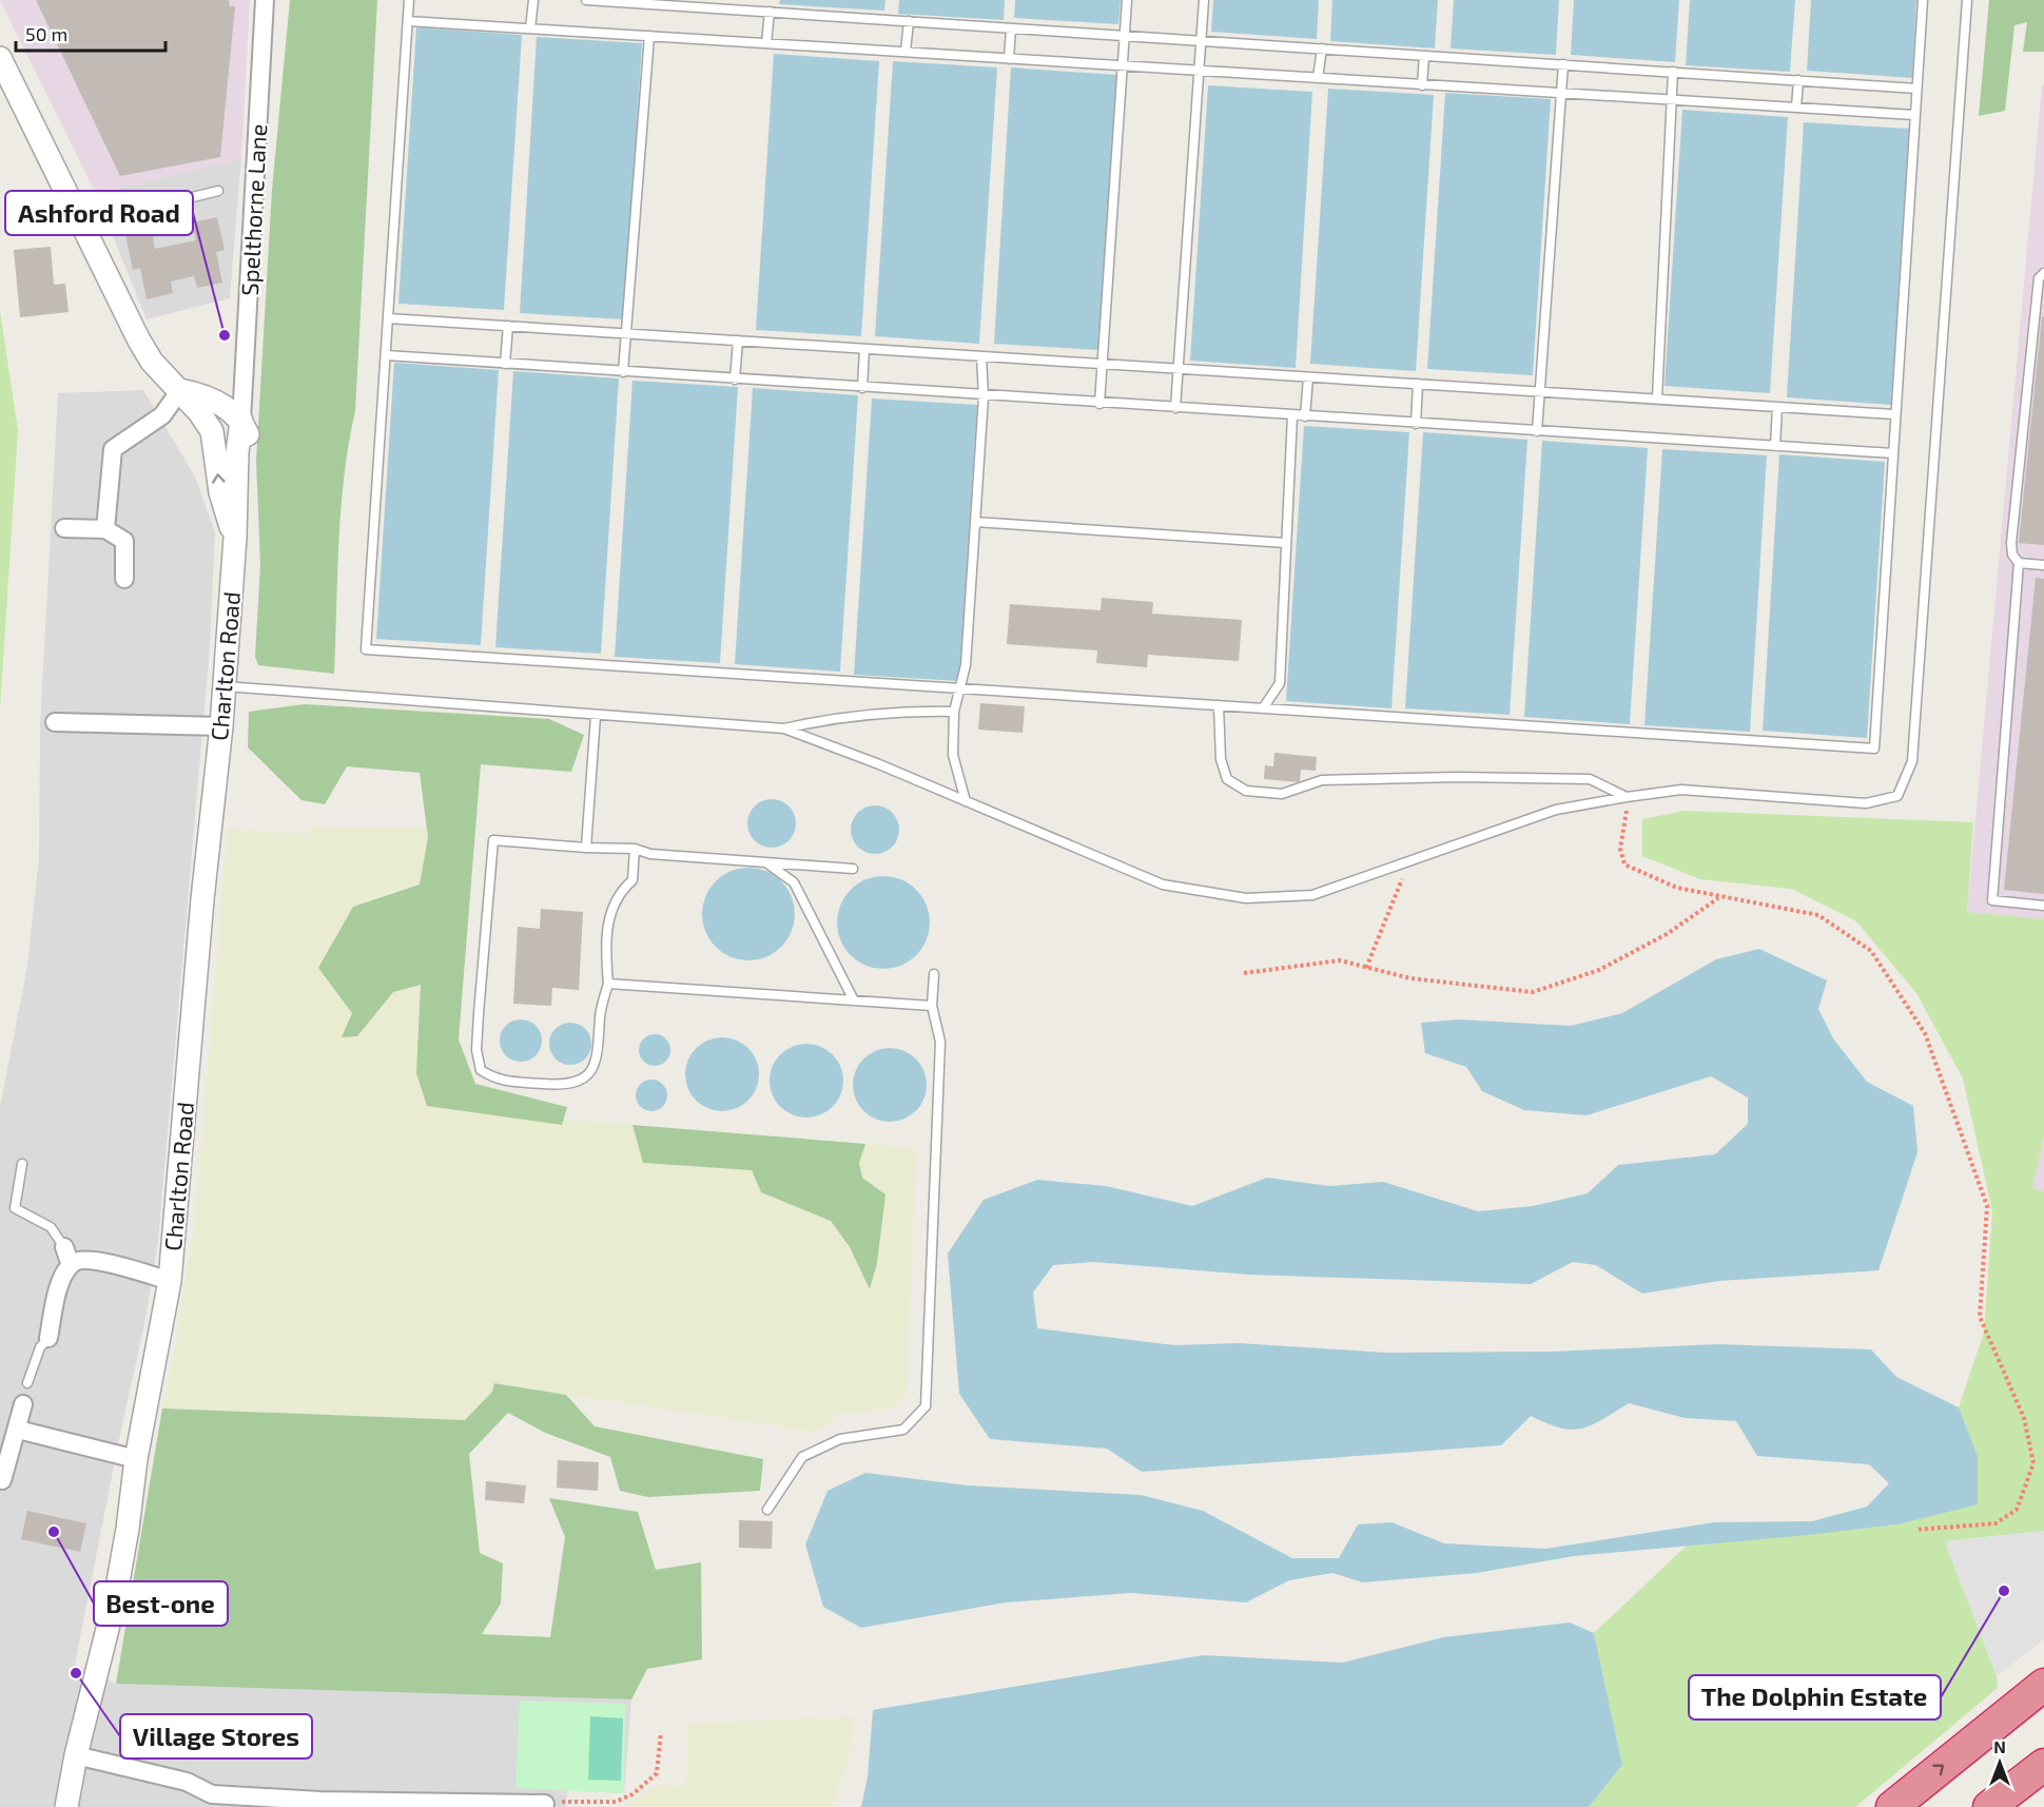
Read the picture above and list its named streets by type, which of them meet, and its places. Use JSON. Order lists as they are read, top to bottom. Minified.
{"streets":{"street":["Spelthorne Lane","Charlton Road"]},"crossings":[["Spelthorne Lane","Charlton Road"]],"places":["Ashford Road","Best-one","The Dolphin Estate","Village Stores"],"scale_bar":"50 m","north":"top"}
